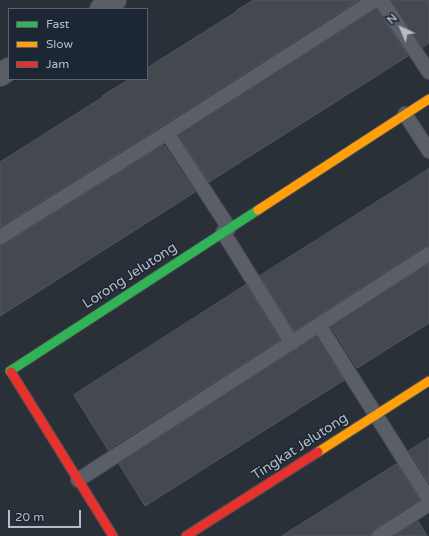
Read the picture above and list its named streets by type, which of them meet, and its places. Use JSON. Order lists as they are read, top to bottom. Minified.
{"streets":{"street":["Lorong Jelutong","Tingkat Jelutong"]},"legend":["Fast","Slow","Jam"],"scale_bar":"20 m","north":"top left"}
